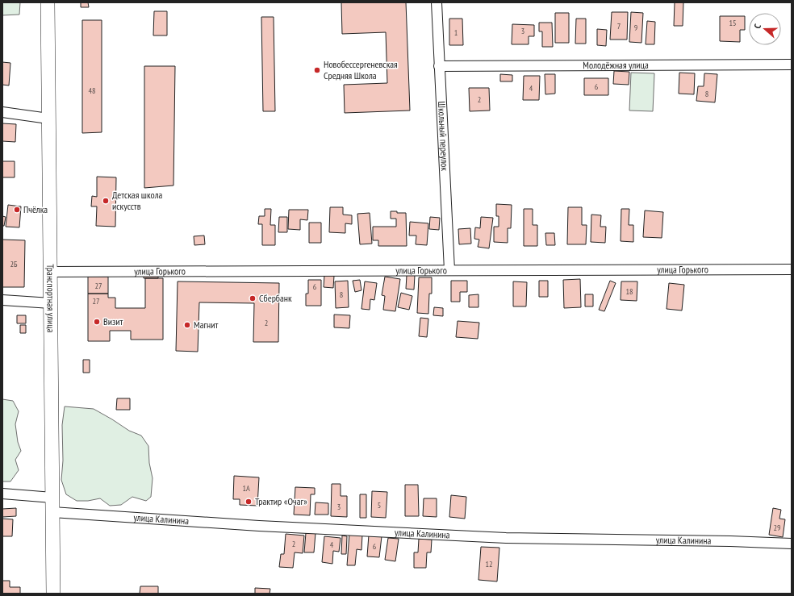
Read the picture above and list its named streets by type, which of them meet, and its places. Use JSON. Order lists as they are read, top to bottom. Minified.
{"streets":{"street":["Молодёжная улица","Школьный переулок","улица Горького","Транспортная улица","улица Калинина"]},"crossings":[["Молодёжная улица","Школьный переулок"],["Школьный переулок","улица Горького"],["улица Горького","Транспортная улица"],["Транспортная улица","улица Калинина"]],"places":["Новобессергеневская Средняя Школа","Детская школа искусств","Пчёлка","Сбербанк","Визит","Магнит","Трактир «Очаг»"],"house_numbers":["15","7","9","3","1","6","4","48","8","2","2Б","27","6","18","8","27","2","1А","5","3","29","2","4","6","12"],"north":"left"}
